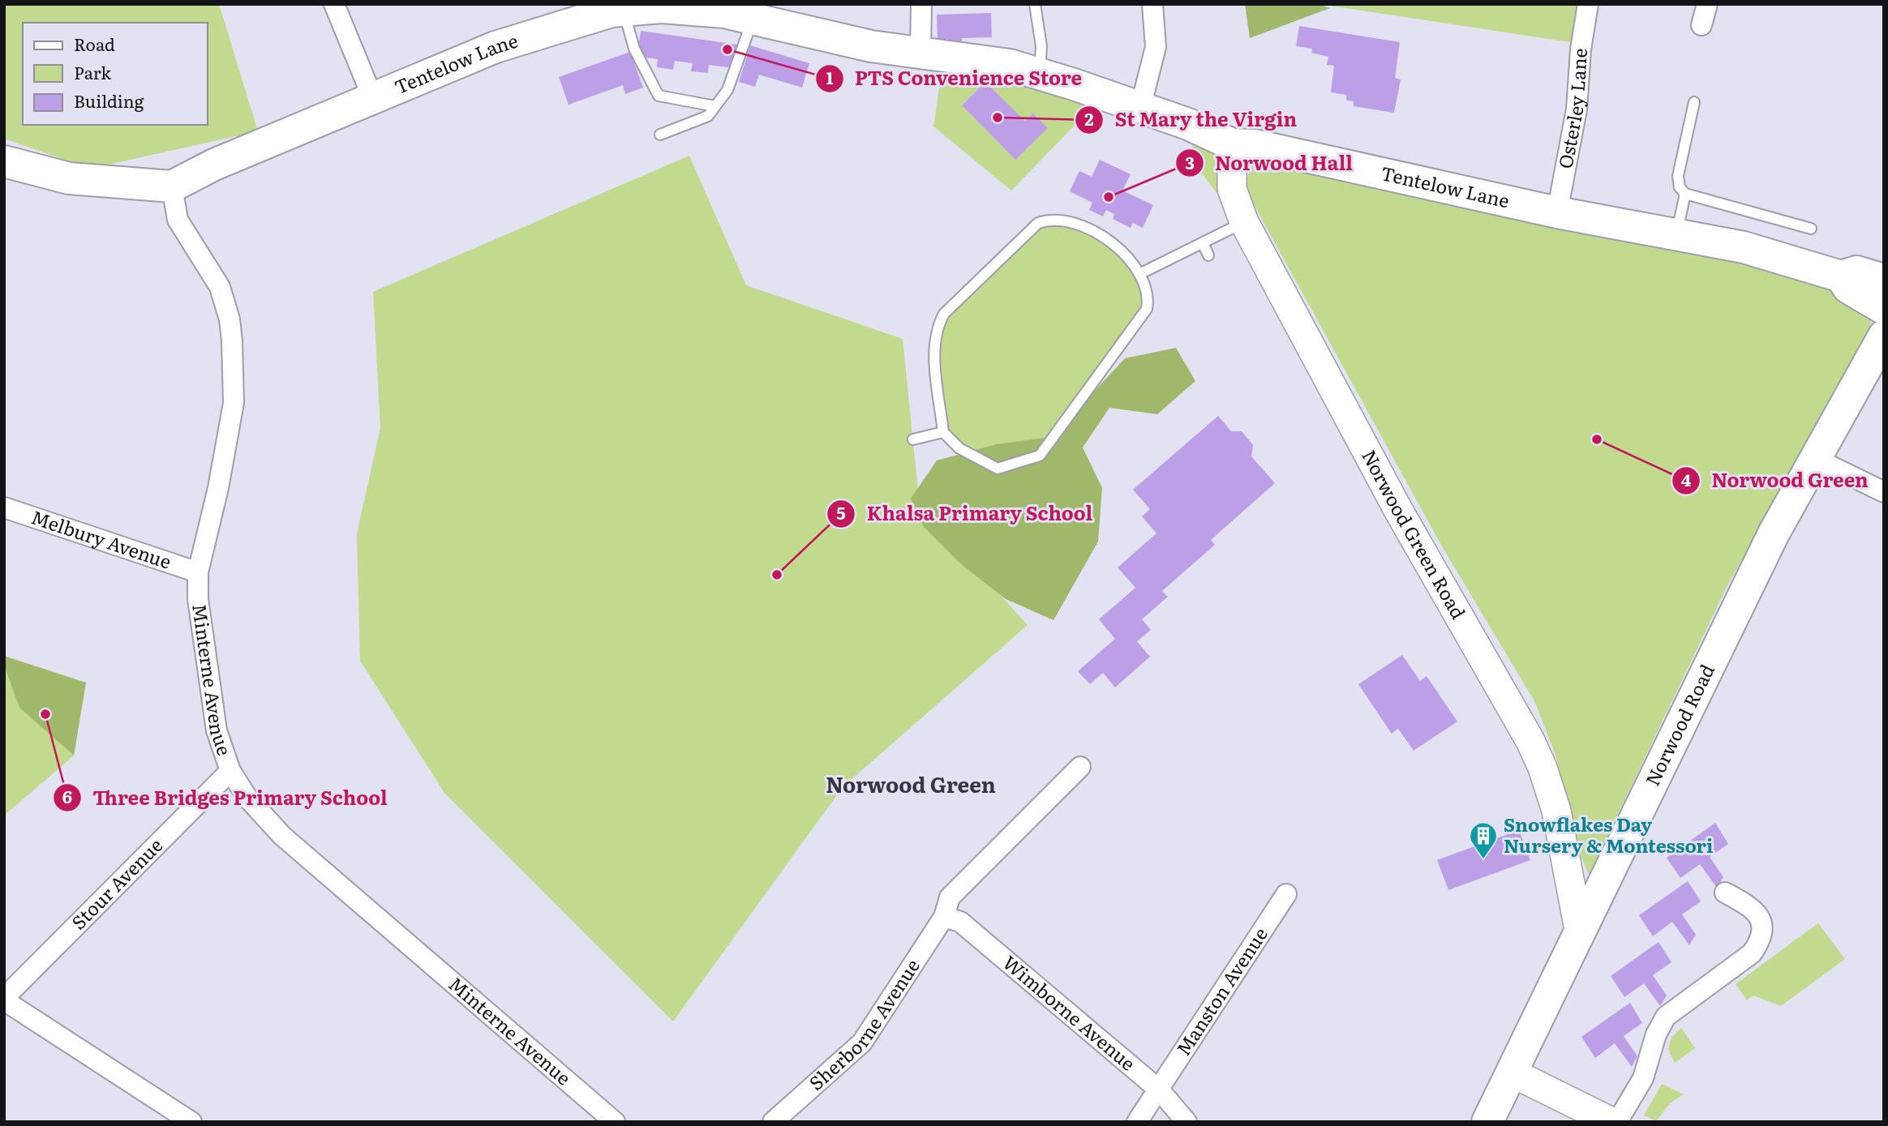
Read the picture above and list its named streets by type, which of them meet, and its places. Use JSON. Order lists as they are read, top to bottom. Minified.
{"streets":{"main road":["Tentelow Lane","Norwood Road"],"street":["Osterley Lane","Norwood Green Road","Melbury Avenue","Minterne Avenue","Stour Avenue","Manston Avenue","Wimborne Avenue","Sherborne Avenue"]},"crossings":[["Tentelow Lane","Osterley Lane"],["Tentelow Lane","Norwood Green Road"],["Tentelow Lane","Minterne Avenue"],["Norwood Green Road","Norwood Road"],["Melbury Avenue","Minterne Avenue"],["Minterne Avenue","Stour Avenue"],["Manston Avenue","Wimborne Avenue"],["Wimborne Avenue","Sherborne Avenue"]],"districts":["Norwood Green"],"places":{"other":["PTS Convenience Store","St Mary the Virgin","Norwood Hall","Norwood Green","Khalsa Primary School","Three Bridges Primary School"],"building":["Snowflakes Day Nursery & Montessori"]},"legend":["Road","Park","Building"]}
